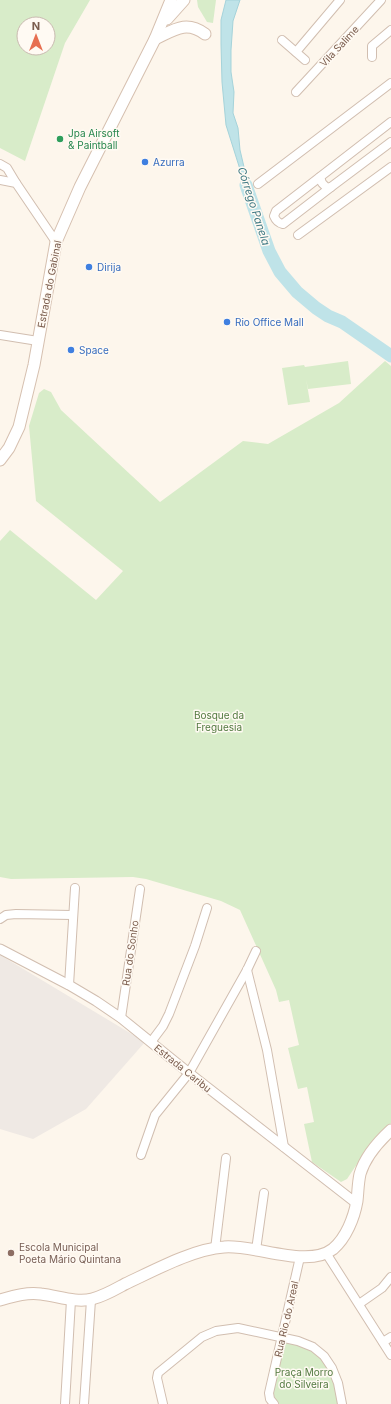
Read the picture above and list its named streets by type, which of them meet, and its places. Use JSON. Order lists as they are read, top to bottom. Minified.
{"streets":{"main road":["Estrada do Gabinal"],"street":["Vila Salime","Rua do Sonho","Estrada Caribu","Rua Rio do Areal"]},"crossings":[["Rua do Sonho","Estrada Caribu"]],"water":["Córrego Panela"],"parks":["Bosque da Freguesia","Praça Morro do Silveira"],"places":["Jpa Airsoft & Paintball","Azurra","Dirija","Rio Office Mall","Space","Escola Municipal Poeta Mário Quintana"],"north":"top"}
